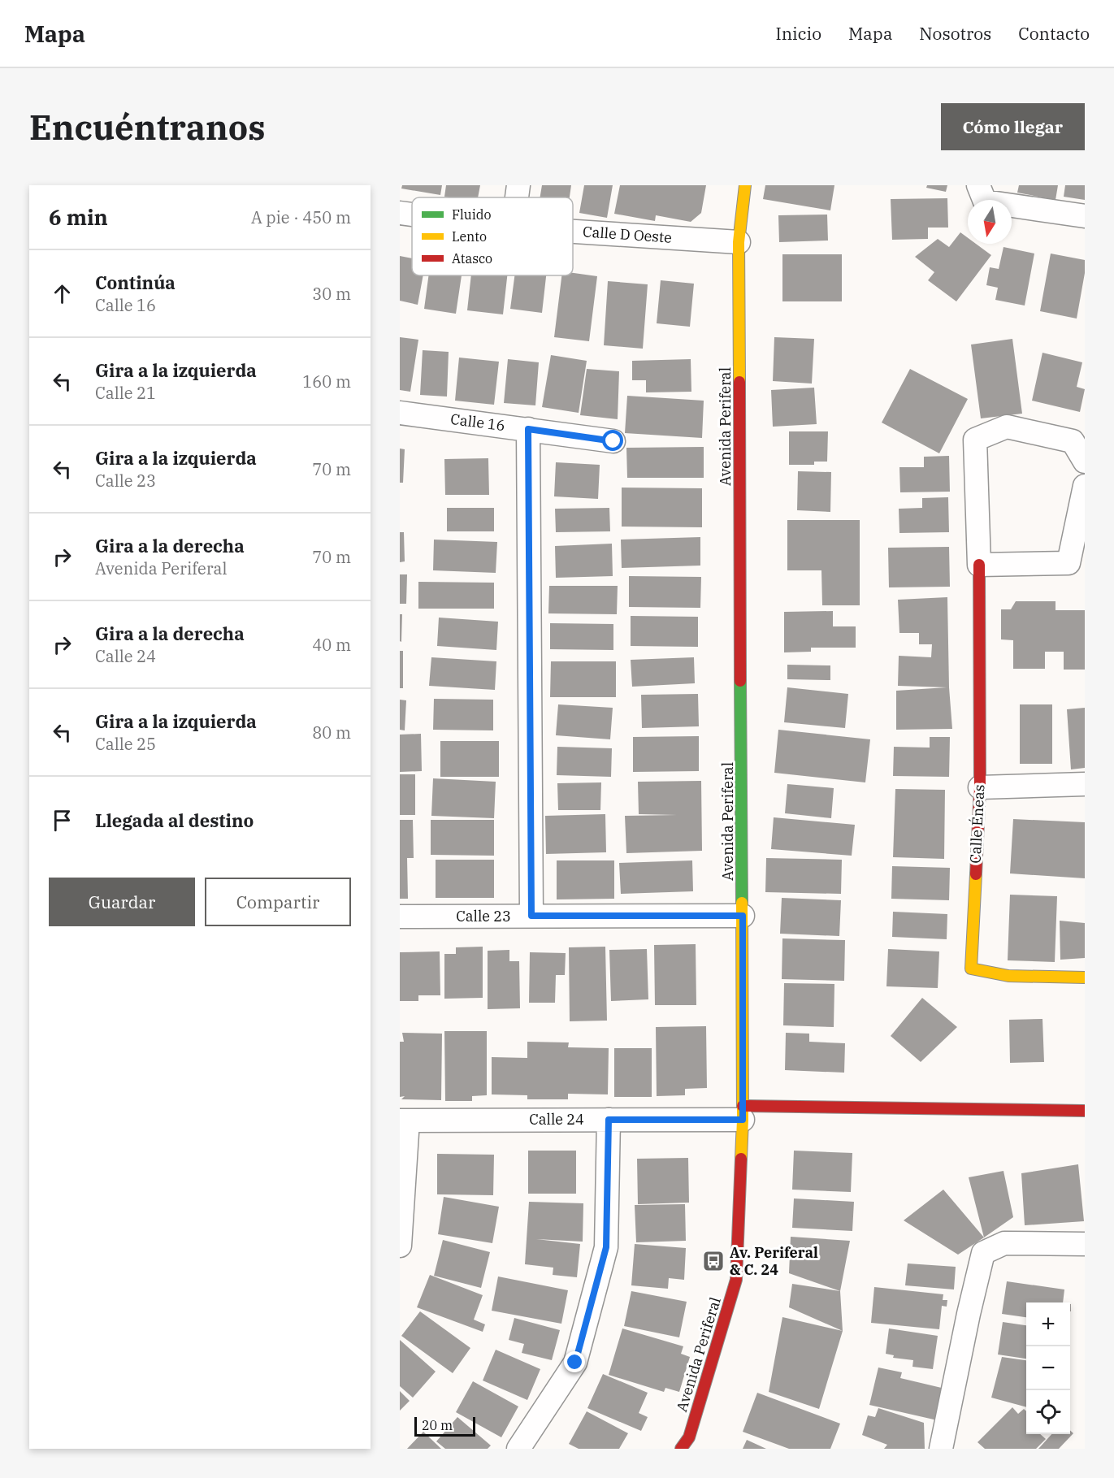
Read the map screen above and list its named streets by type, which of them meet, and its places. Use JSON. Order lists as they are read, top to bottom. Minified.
{"streets":{"street":["Calle D Oeste","Calle 16","Avenida Periferal","Calle Éneas","Calle 23","Calle 24"]},"crossings":[["Calle D Oeste","Avenida Periferal"],["Avenida Periferal","Calle 23"],["Avenida Periferal","Calle 24"]],"places":{"bus stop":["Av. Periferal & C. 24"]},"legend":["Fluido","Lento","Atasco"],"scale_bar":"20 m","north":"bottom","page":{"header":"Mapa","nav":["Inicio","Mapa","Nosotros","Contacto"],"buttons":["Cómo llegar",["Guardar","Compartir"]],"title":"Encuéntranos","heading":["6 min","A pie · 450 m"],"list":[["Continúa","Calle 16","30 m"],["Gira a la izquierda","Calle 21","160 m"],["Gira a la izquierda","Calle 23","70 m"],["Gira a la derecha","Avenida Periferal","70 m"],["Gira a la derecha","Calle 24","40 m"],["Gira a la izquierda","Calle 25","80 m"],"Llegada al destino"],"map_buttons":["+","−"],"scale":"20 m"}}
